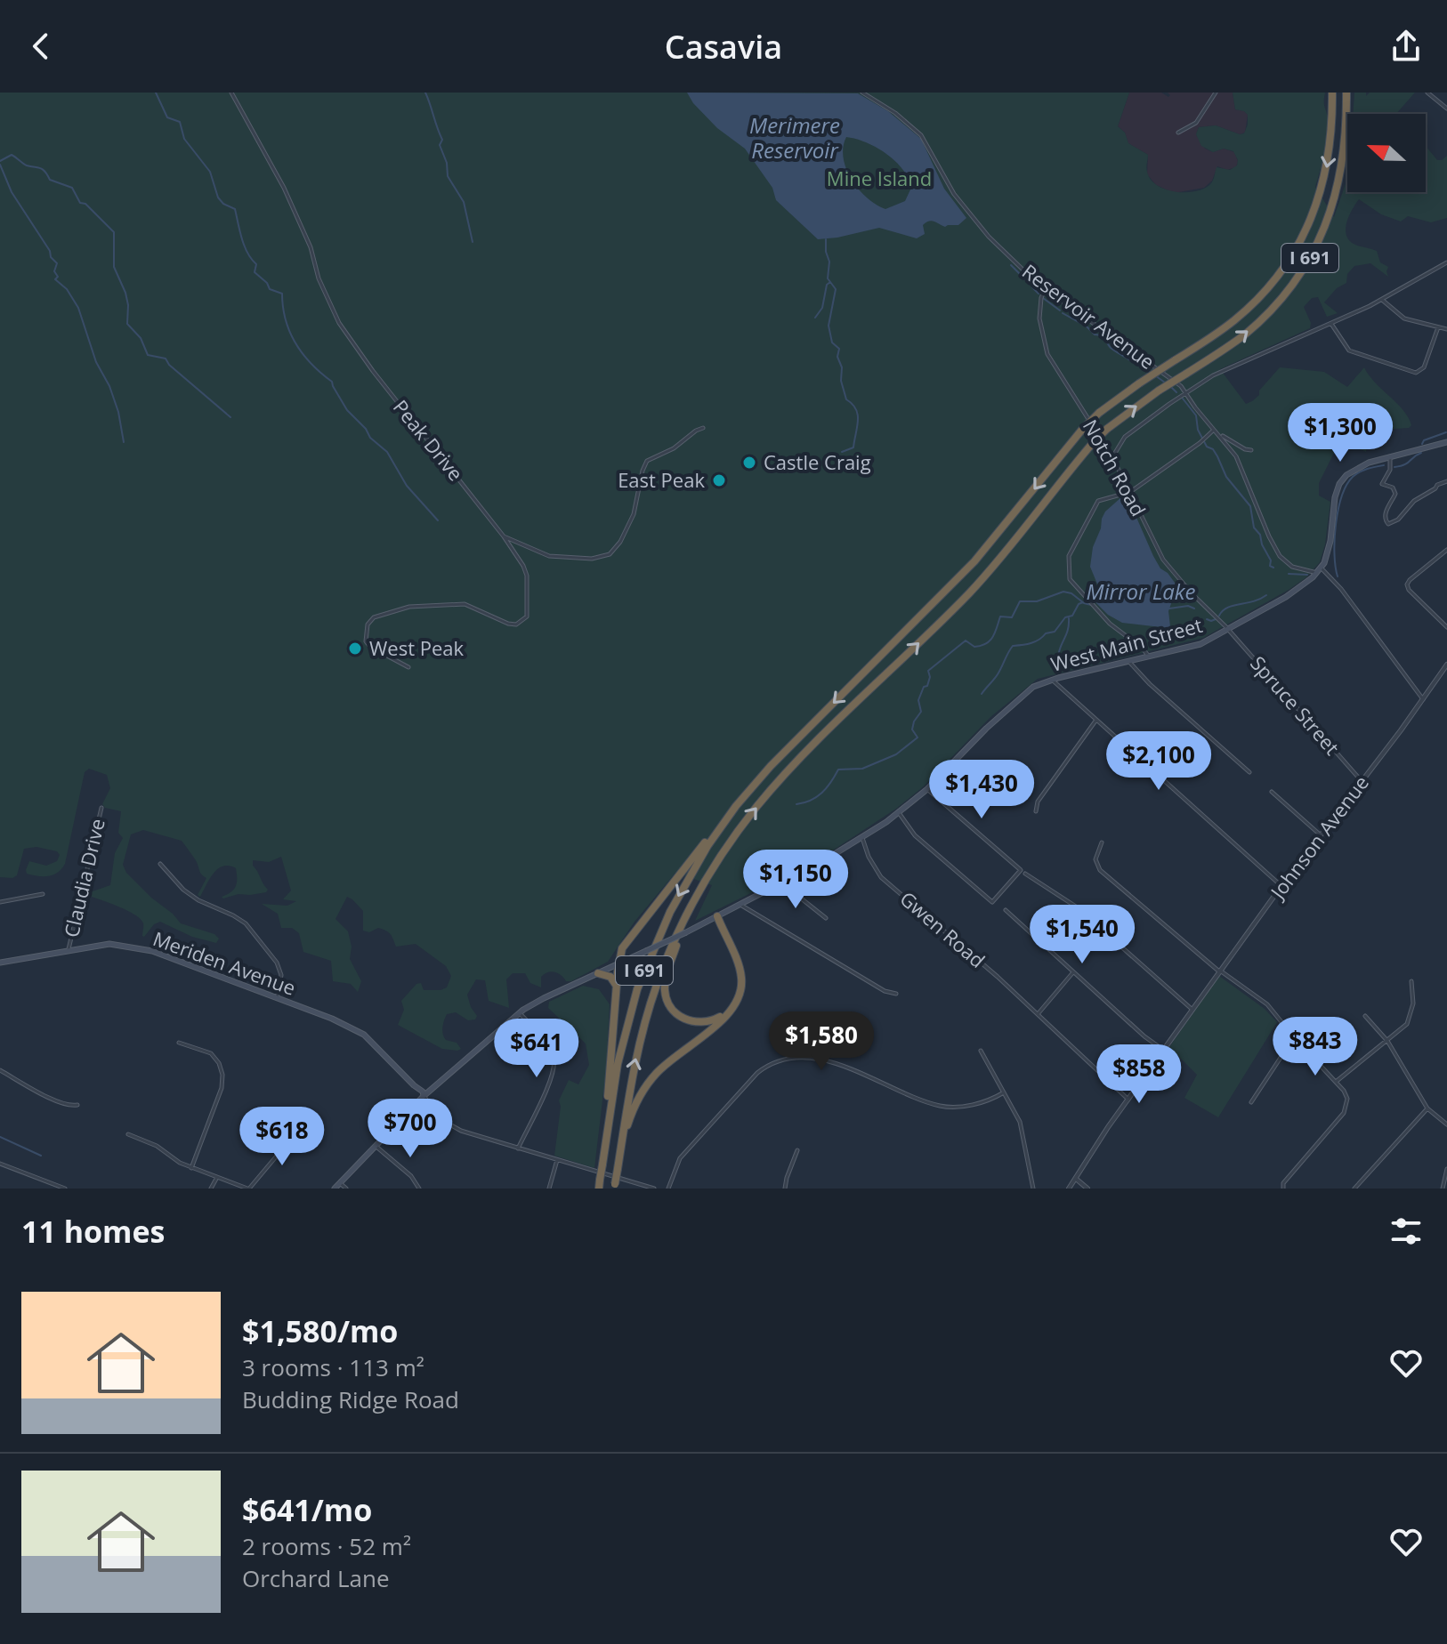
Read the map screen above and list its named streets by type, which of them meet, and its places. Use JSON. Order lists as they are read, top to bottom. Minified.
{"streets":{"highway":["I 691"],"main road":["West Main Street","Meriden Avenue"],"street":["Reservoir Avenue","Peak Drive","Notch Road","Spruce Street","Johnson Avenue","Claudia Drive","Gwen Road"]},"crossings":[["Reservoir Avenue","Notch Road"],["Notch Road","West Main Street"],["Notch Road","Spruce Street"],["West Main Street","Spruce Street"],["West Main Street","Gwen Road"],["West Main Street","Meriden Avenue"],["Spruce Street","Johnson Avenue"],["Johnson Avenue","Gwen Road"],["Claudia Drive","Meriden Avenue"]],"water":["Merimere Reservoir","Mirror Lake"],"parks":["Mine Island"],"places":["Castle Craig","East Peak","West Peak"],"north":"left","page":{"header":"Casavia","price":["$1,300","$2,100","$1,430","$1,150","$1,540","$1,580","$843","$641","$858","$700","$618"],"heading":"11 homes","list":[{"name":"$1,580/mo","note":"3 rooms · 113 m² · Budding Ridge Road"},{"name":"$641/mo","note":"2 rooms · 52 m² · Orchard Lane"}]}}
